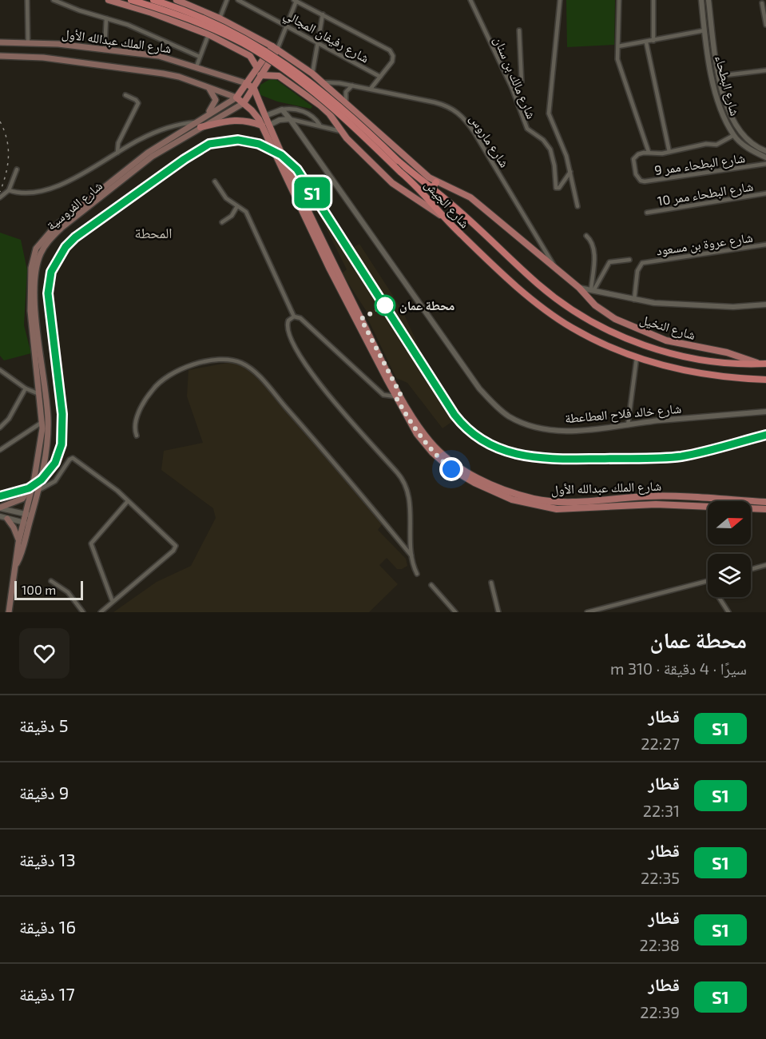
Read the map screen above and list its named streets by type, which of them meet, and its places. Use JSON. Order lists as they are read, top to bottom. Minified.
{"streets":{"highway":["شارع الجيش"],"main road":["شارع الملك عبدالله الأول","شارع الفروسية","شارع النخيل"],"street":["شارع رفيفان المجالي","شارع مالك بن سنان","شارع البطحاء","شارع ماروس","شارع البطحاء ممر 9","شارع البطحاء ممر 10","شارع عروة بن مسعود","شارع خالد فلاح العطاعطة"]},"crossings":[["شارع رفيفان المجالي","شارع الفروسية"],["شارع الملك عبدالله الأول","شارع الفروسية"],["شارع البطحاء","شارع البطحاء ممر 9"],["شارع ماروس","شارع النخيل"],["شارع الجيش","شارع النخيل"],["شارع الفروسية","شارع النخيل"],["شارع عروة بن مسعود","شارع النخيل"]],"districts":["المحطة"],"places":["محطة عمان"],"scale_bar":"100 m","north":"right","page":{"on_map":"S1","scale":"100 m","heading":["محطة عمان","سيرًا · 4 دقيقة · 310 m"],"list":[{"mark":"S1","name":"قطار","note":"22:27","value":"5 دقيقة"},{"mark":"S1","name":"قطار","note":"22:31","value":"9 دقيقة"},{"mark":"S1","name":"قطار","note":"22:35","value":"13 دقيقة"},{"mark":"S1","name":"قطار","note":"22:38","value":"16 دقيقة"},{"mark":"S1","name":"قطار","note":"22:39","value":"17 دقيقة"}]}}
